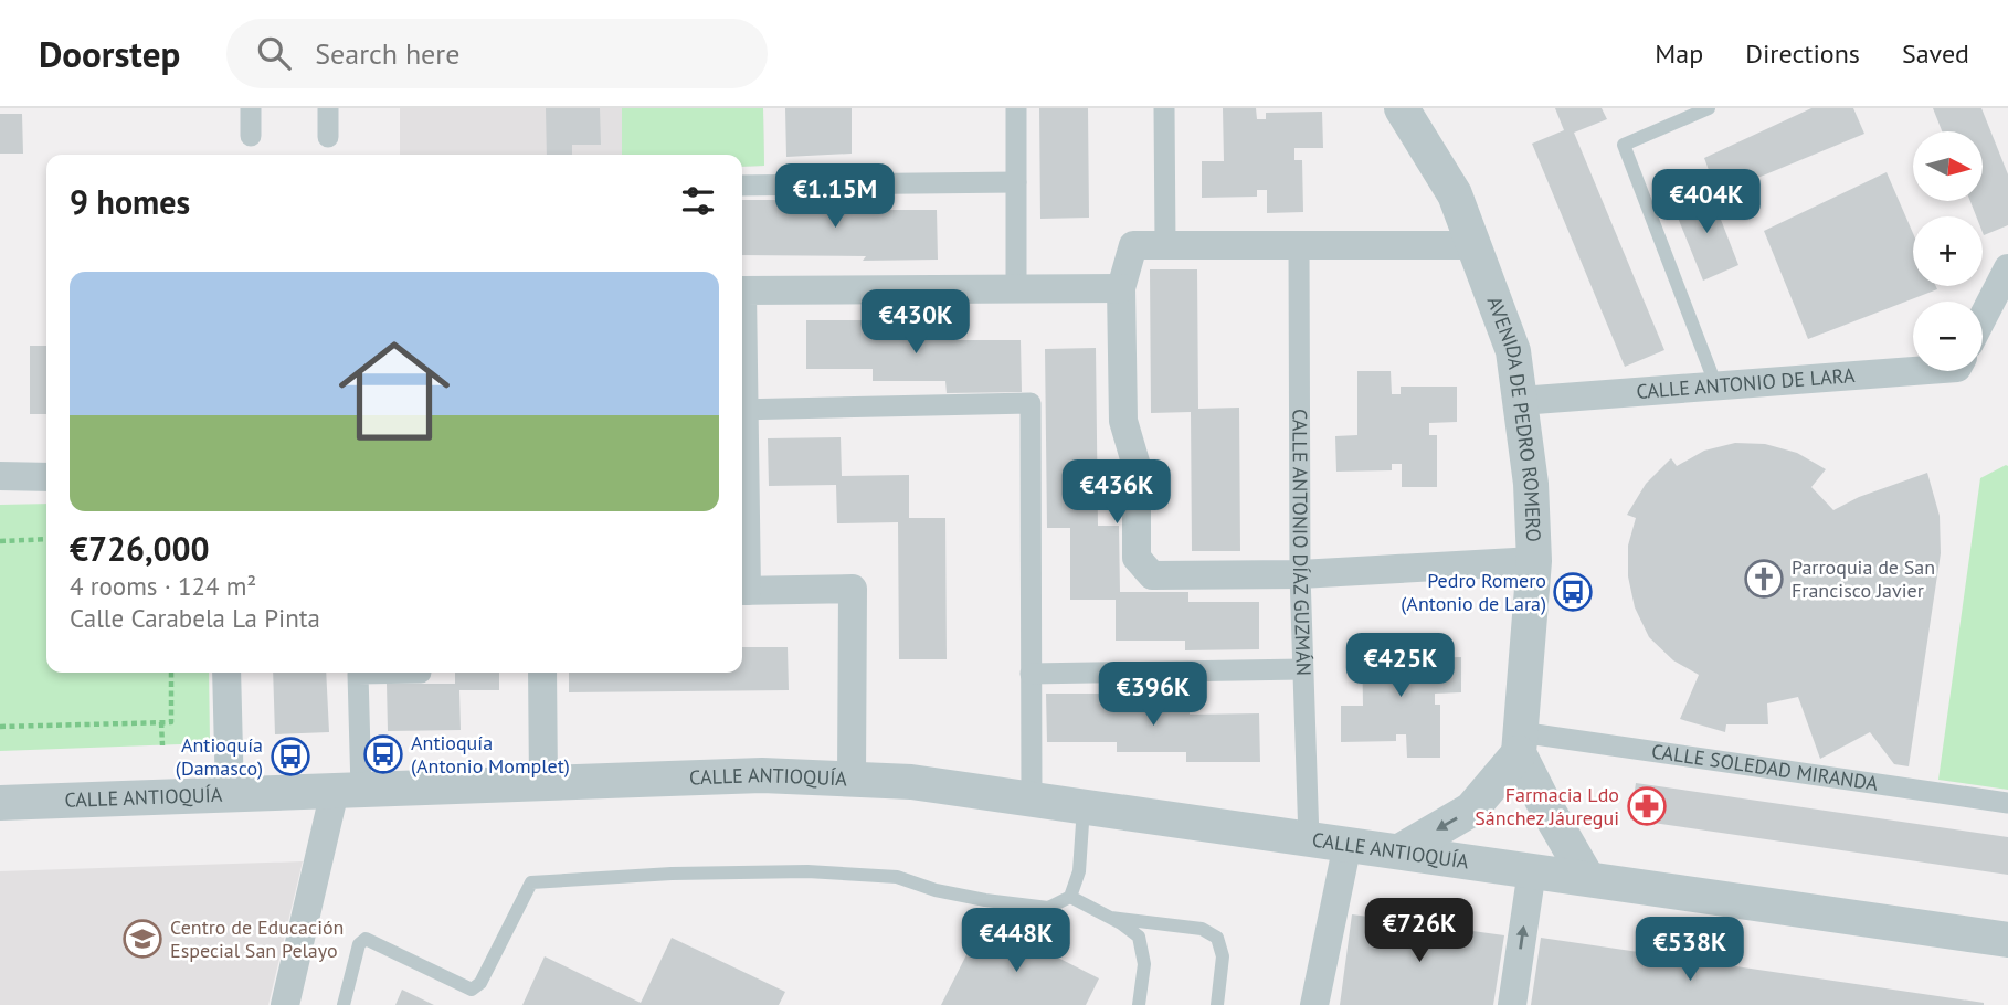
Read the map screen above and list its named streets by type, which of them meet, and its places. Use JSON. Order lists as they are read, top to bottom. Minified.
{"streets":{"street":["CALLE ANTONIO DE LARA","AVENIDA DE PEDRO ROMERO","CALLE ANTONIO DÍAZ GUZMÁN","CALLE SOLEDAD MIRANDA","CALLE ANTIOQUÍA"]},"crossings":[["CALLE ANTONIO DE LARA","AVENIDA DE PEDRO ROMERO"],["AVENIDA DE PEDRO ROMERO","CALLE SOLEDAD MIRANDA"],["CALLE ANTONIO DÍAZ GUZMÁN","CALLE ANTIOQUÍA"]],"places":{"church":["Parroquia de San Francisco Javier"],"bus stop":["Pedro Romero (Antonio de Lara)","Antioquía (Antonio Momplet)","Antioquía (Damasco)"],"pharmacy":["Farmacia Ldo Sánchez Jáuregui"],"school or university":["Centro de Educación Especial San Pelayo"]},"north":"right","page":{"header":"Doorstep","search":"Search here","nav":["Map","Directions","Saved"],"map_buttons":["+","−"],"heading":"9 homes","price":["€1.15M","€404K","€430K","€436K","€425K","€396K","€726K","€448K","€538K"],"list":[{"name":"€726,000","note":"4 rooms · 124 m² · Calle Carabela La Pinta"}]}}
